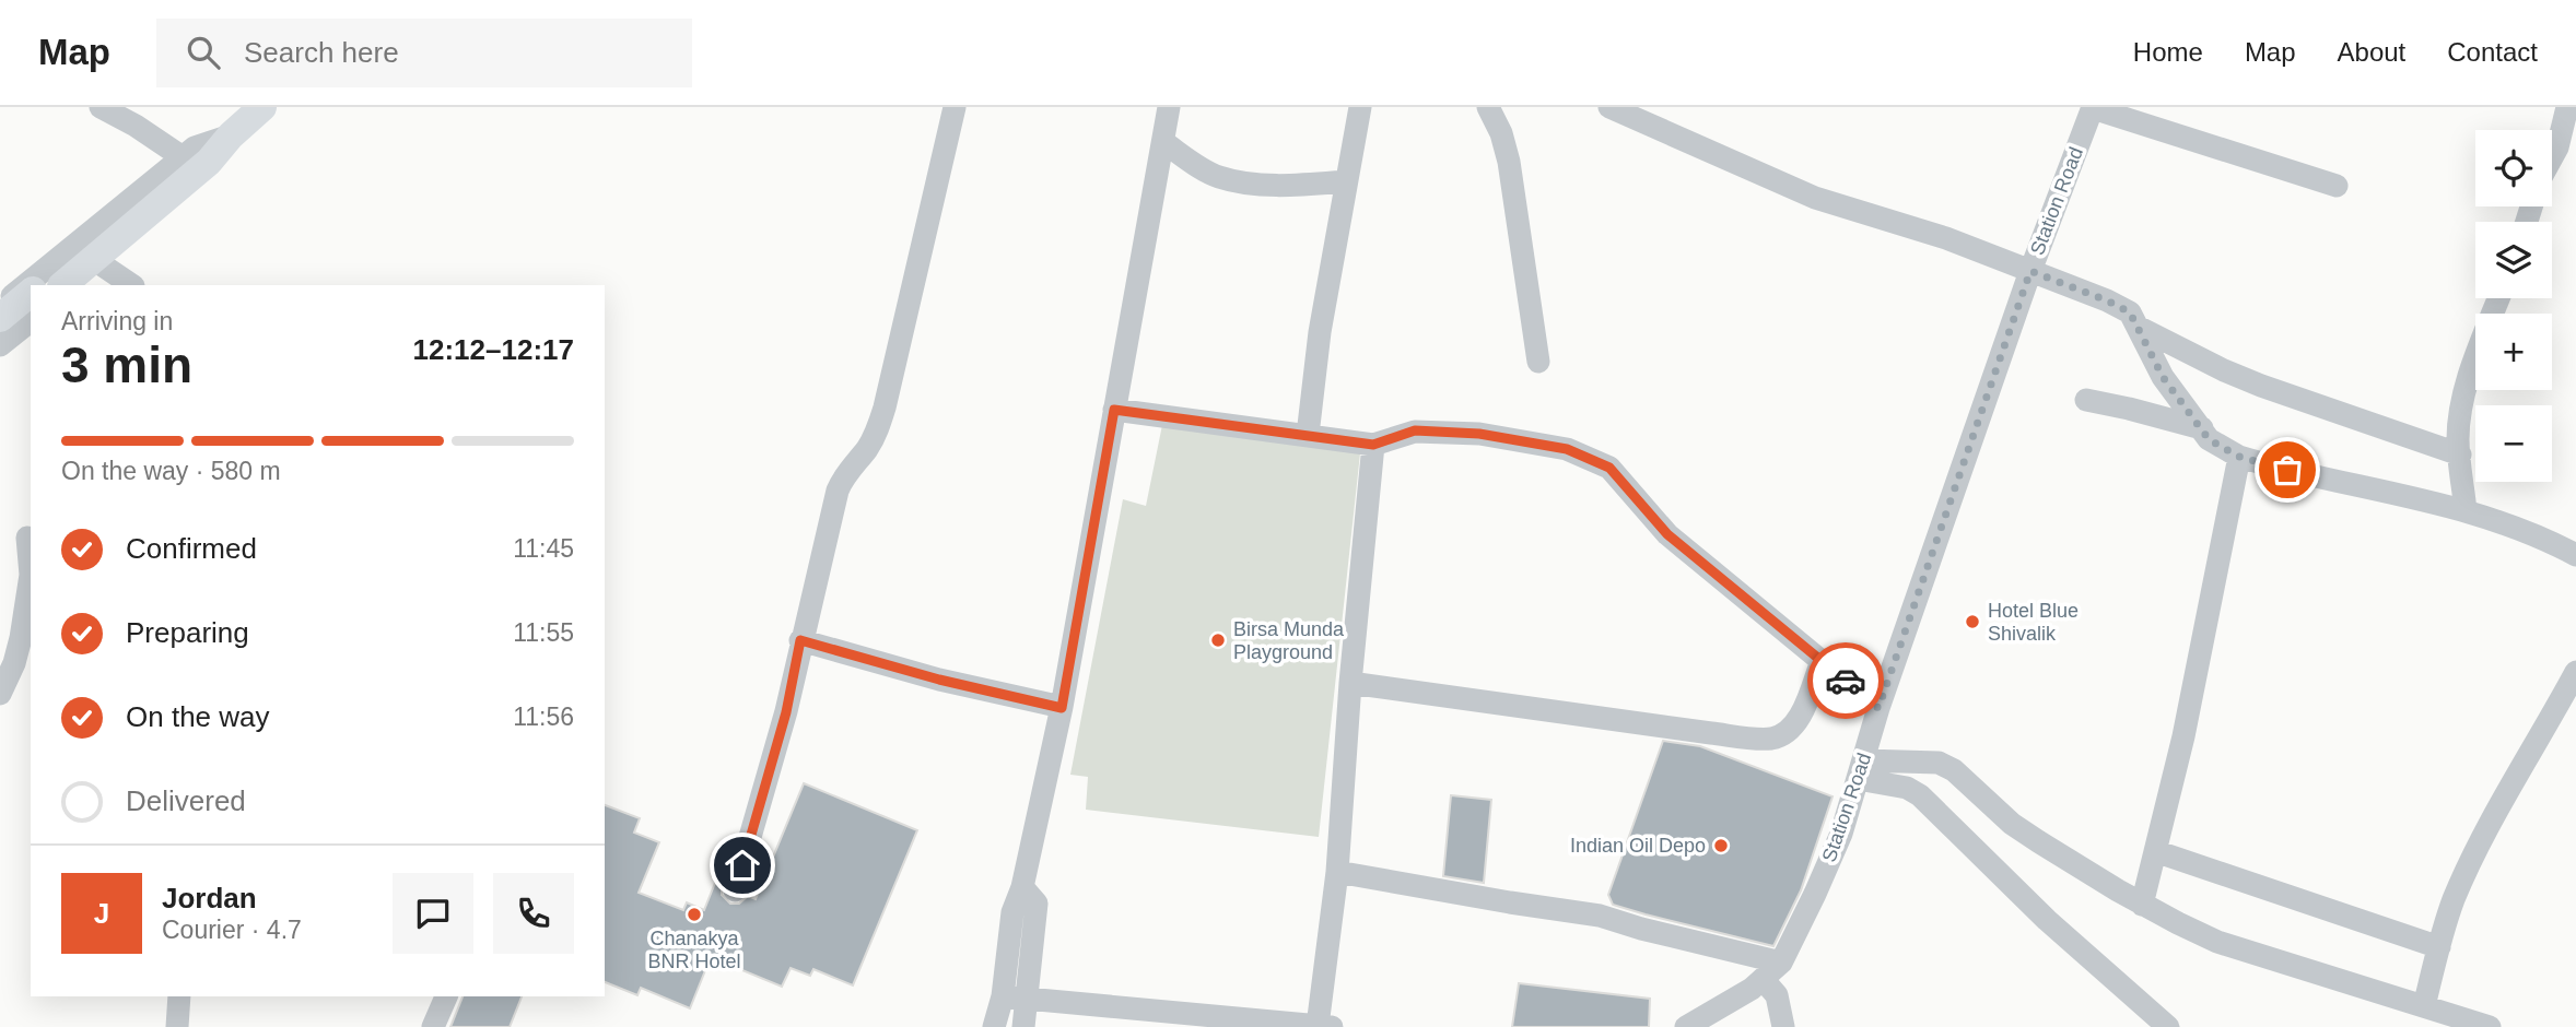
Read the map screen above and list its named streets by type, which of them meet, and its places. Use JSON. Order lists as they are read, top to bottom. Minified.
{"streets":{"street":["Station Road"]},"places":["Hotel Blue Shivalik","Birsa Munda Playground","Indian Oil Depo","Chanakya BNR Hotel"],"page":{"header":"Map","search":"Search here","nav":["Home","Map","About","Contact"],"map_buttons":["+","−"],"heading":["3 min","Arriving in","12:12–12:17"],"panel":["Jordan","Courier · 4.7"],"bar":"On the way · 580 m","list":[["Confirmed","11:45"],["Preparing","11:55"],["On the way","11:56"],"Delivered"],"round":"J"}}
